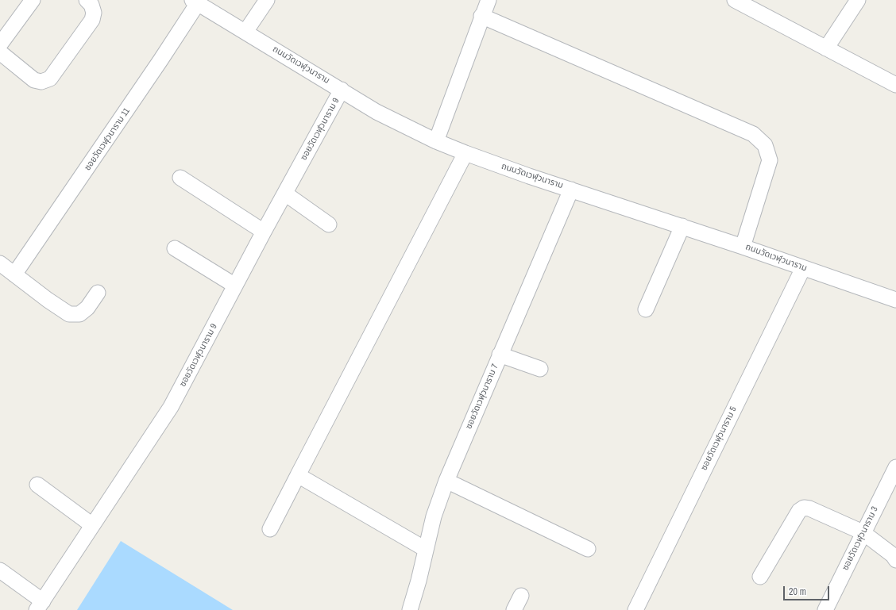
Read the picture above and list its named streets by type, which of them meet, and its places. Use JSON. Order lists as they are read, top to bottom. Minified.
{"streets":{"street":["ถนนวัดเวฬุวนาราม","ซอยวัดเวฬุวนาราม 9","ซอยวัดเวฬุวนาราม 11","ซอยวัดเวฬุวนาราม 7","ซอยวัดเวฬุวนาราม 5","ซอยวัดเวฬุวนาราม 3"]},"crossings":[["ถนนวัดเวฬุวนาราม","ซอยวัดเวฬุวนาราม 9"],["ถนนวัดเวฬุวนาราม","ซอยวัดเวฬุวนาราม 11"],["ถนนวัดเวฬุวนาราม","ซอยวัดเวฬุวนาราม 7"],["ถนนวัดเวฬุวนาราม","ซอยวัดเวฬุวนาราม 5"]],"scale_bar":"20 m"}
